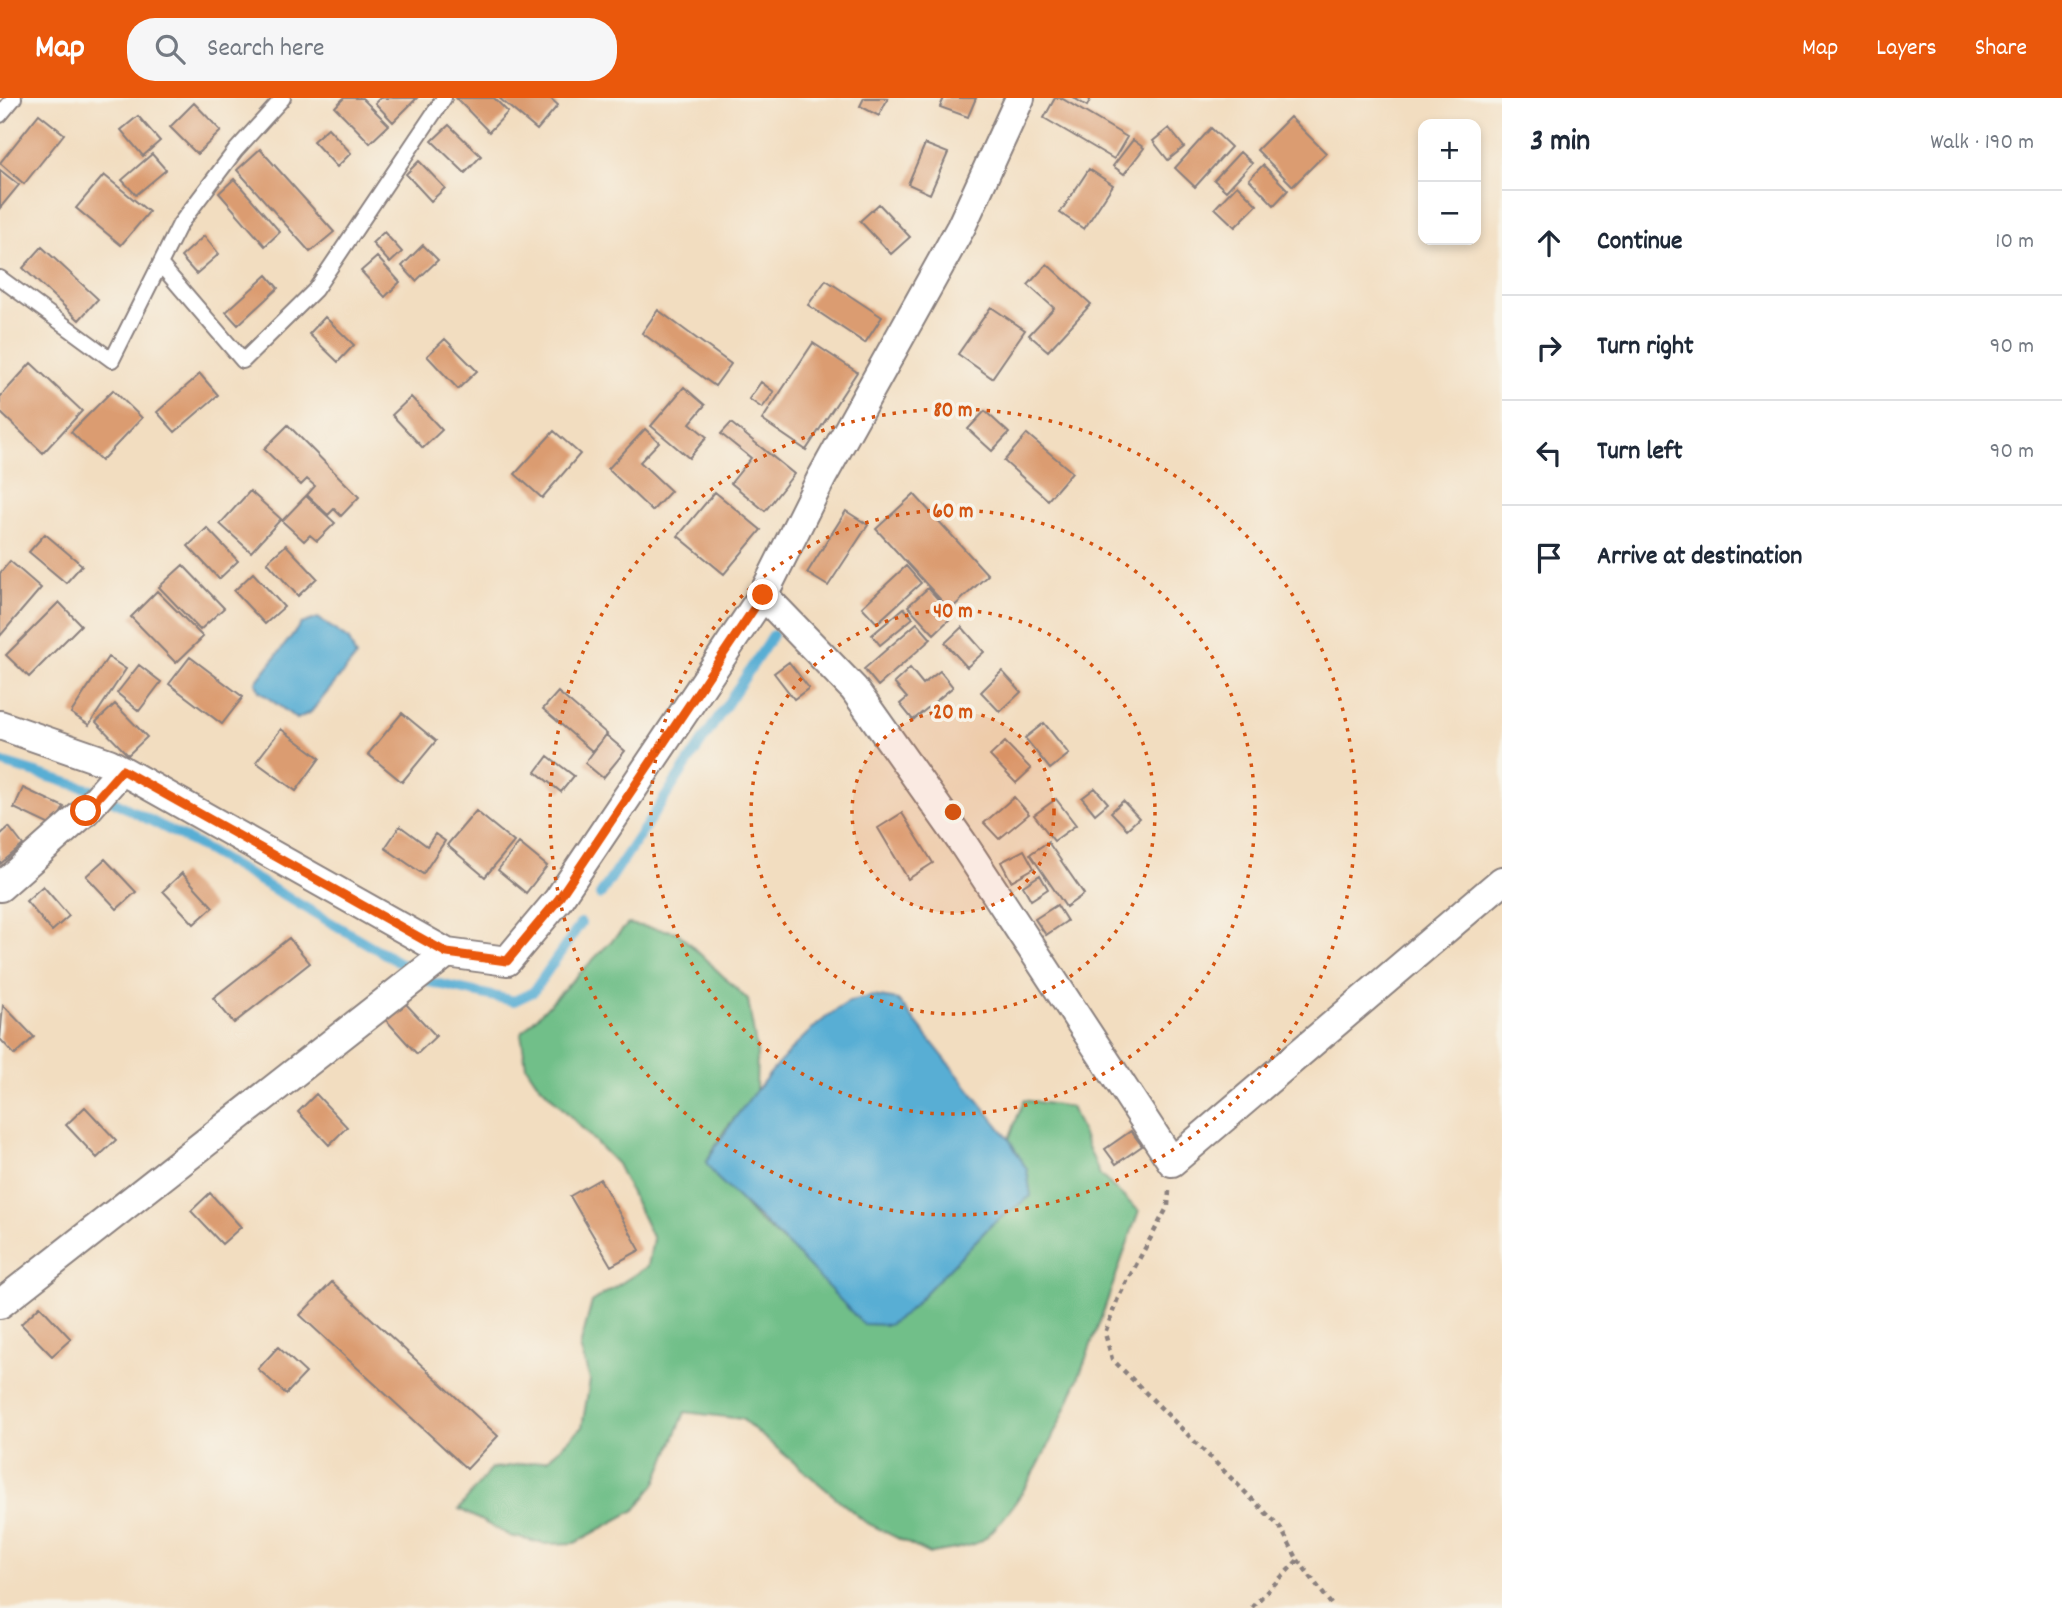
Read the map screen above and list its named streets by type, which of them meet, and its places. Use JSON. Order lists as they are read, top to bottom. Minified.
{"page":{"header":"Map","search":"Search here","nav":["Map","Layers","Share"],"heading":["3 min","Walk · 190 m"],"map_buttons":["+","−"],"list":[["Continue","10 m"],["Turn right","90 m"],["Turn left","90 m"],"Arrive at destination"]},"rings":["80 m","60 m","40 m","20 m"]}
